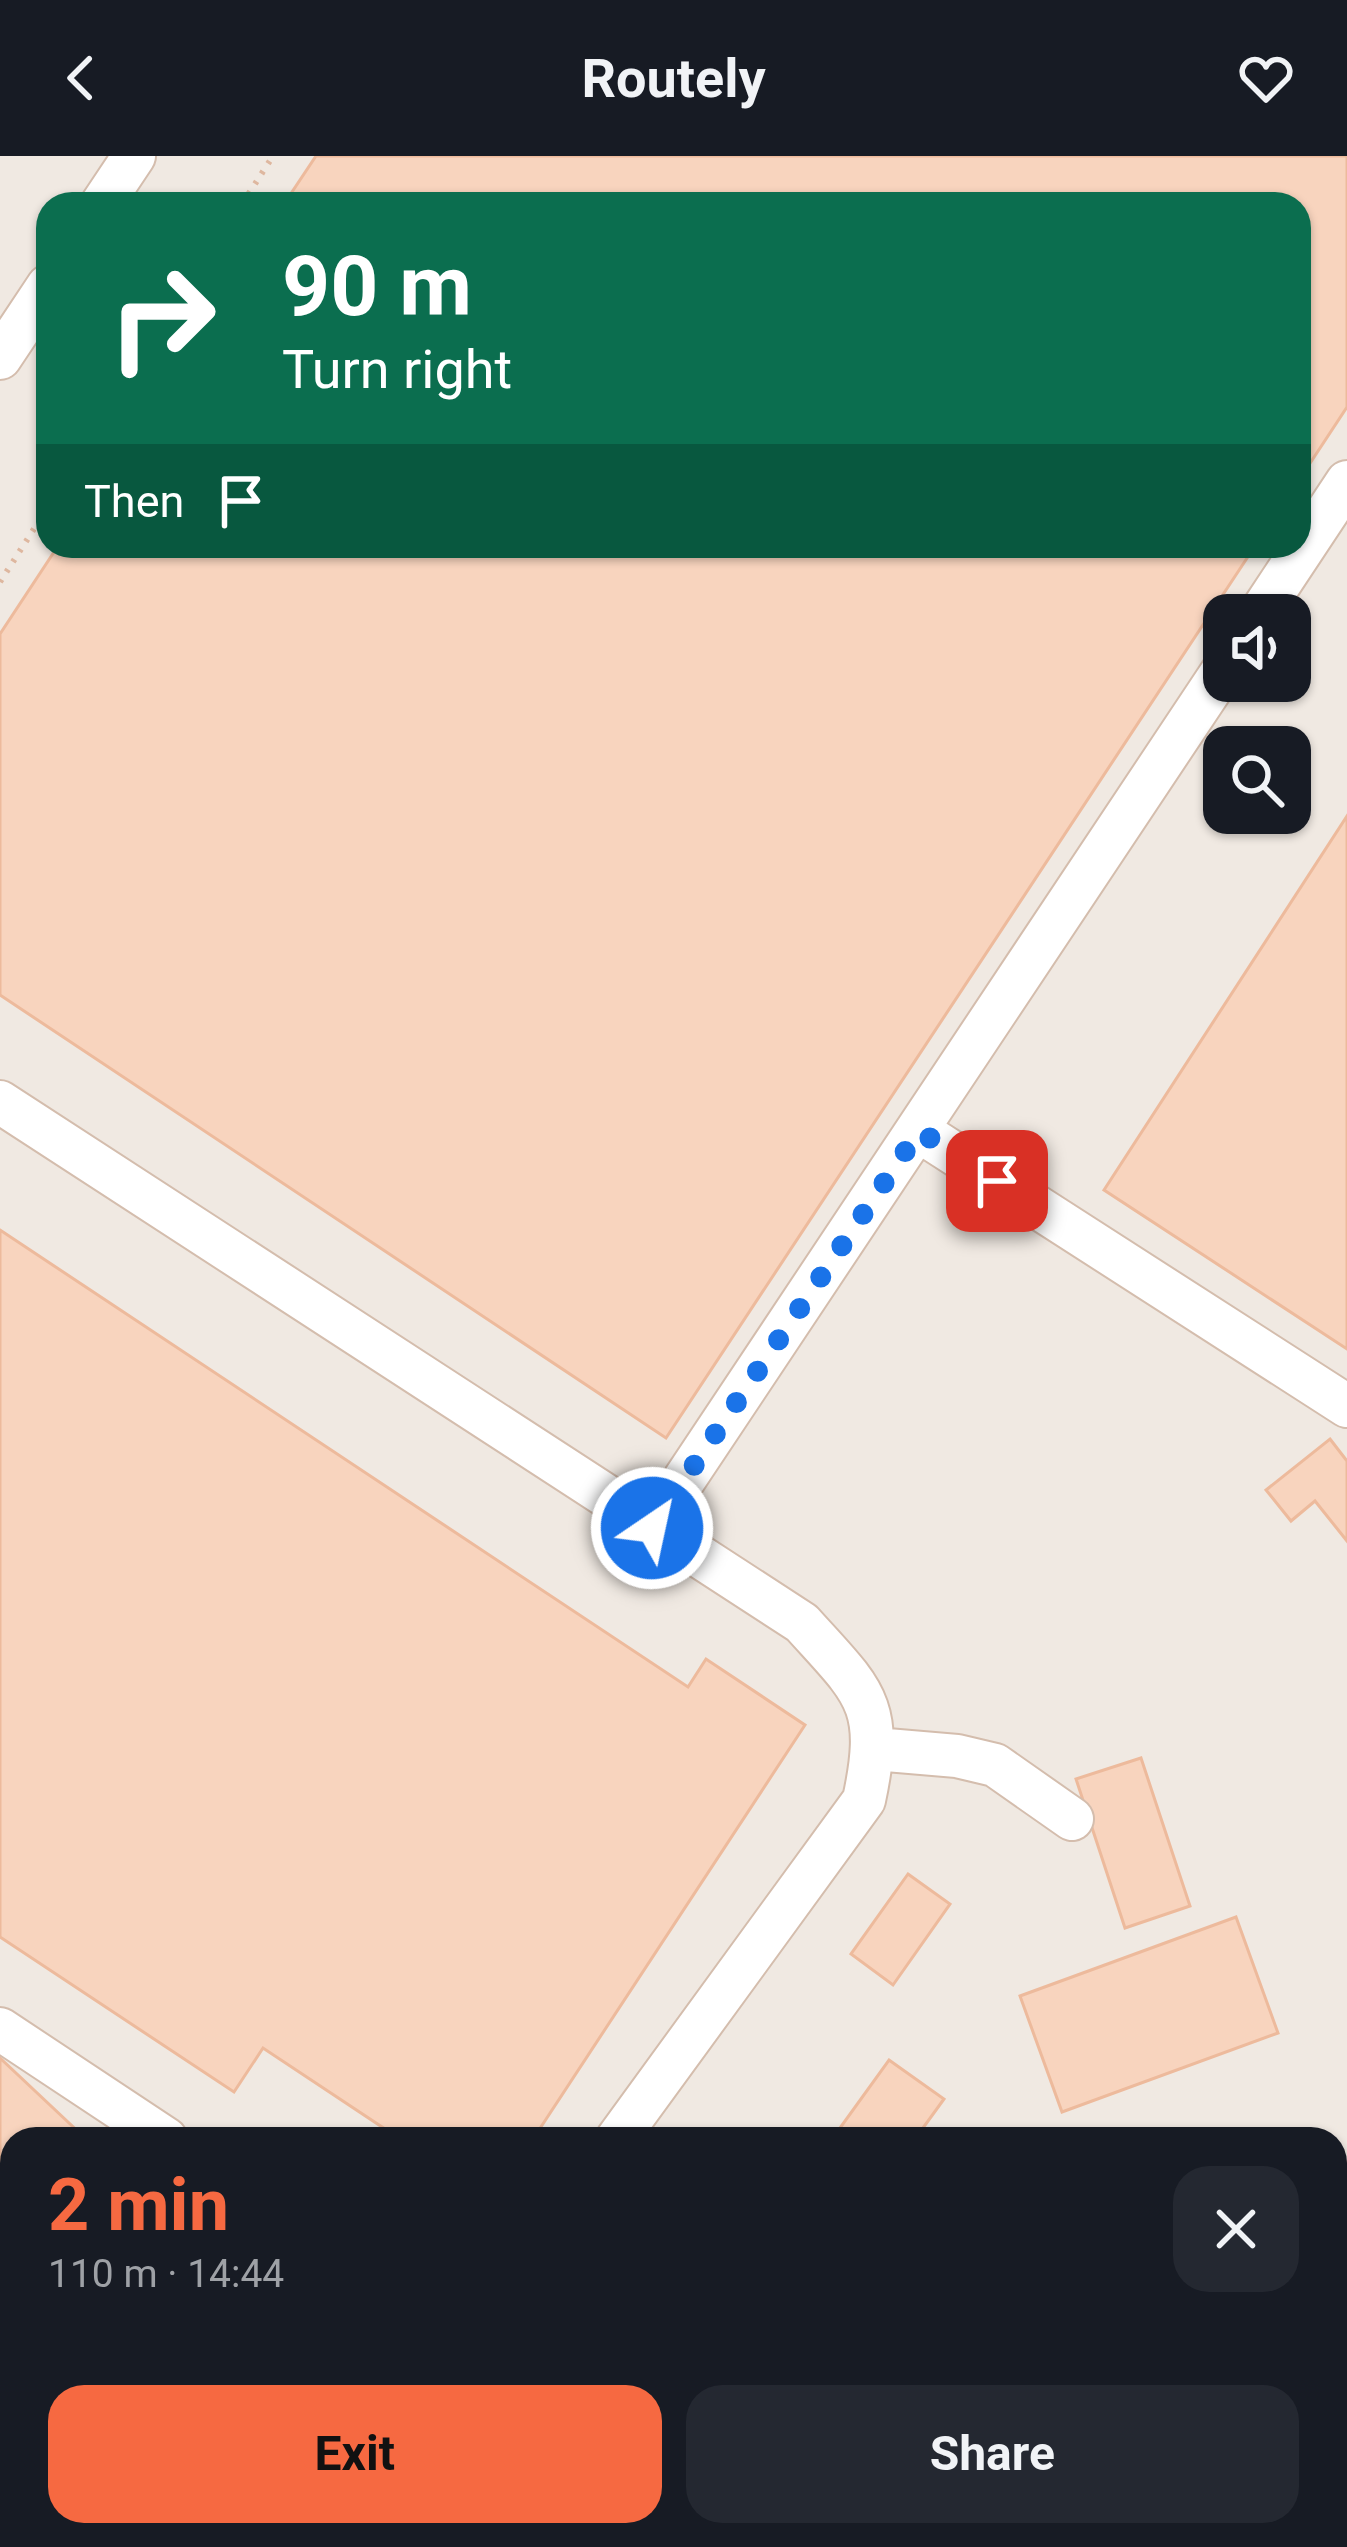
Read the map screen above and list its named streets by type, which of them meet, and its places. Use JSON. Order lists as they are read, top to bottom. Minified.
{"page":{"header":"Routely","turn":["90 m","Turn right"],"then":"Then","heading":["2 min","110 m · 14:44"],"buttons":["Exit","Share"]}}
